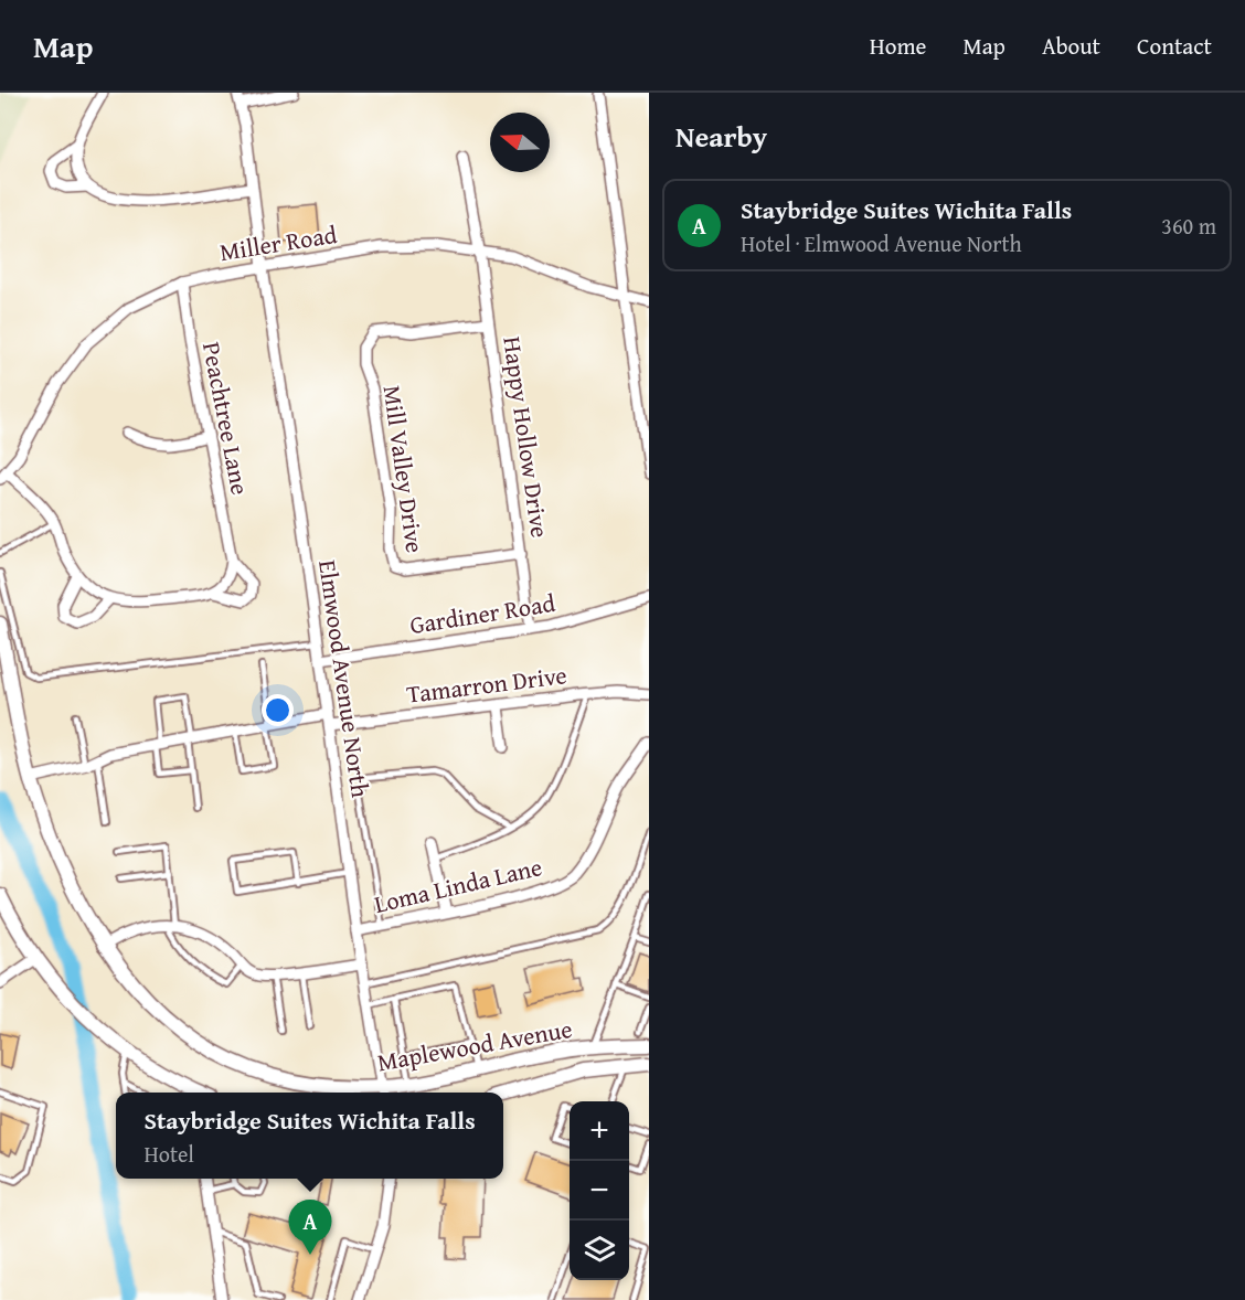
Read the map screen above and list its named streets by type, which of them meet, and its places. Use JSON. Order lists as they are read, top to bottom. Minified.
{"streets":{"street":["Miller Road","Peachtree Lane","Happy Hollow Drive","Mill Valley Drive","Gardiner Road","Elmwood Avenue North","Tamarron Drive","Loma Linda Lane","Maplewood Avenue"]},"crossings":[["Miller Road","Peachtree Lane"],["Miller Road","Happy Hollow Drive"],["Miller Road","Elmwood Avenue North"],["Happy Hollow Drive","Mill Valley Drive"],["Happy Hollow Drive","Gardiner Road"],["Gardiner Road","Elmwood Avenue North"],["Elmwood Avenue North","Tamarron Drive"],["Elmwood Avenue North","Loma Linda Lane"],["Elmwood Avenue North","Maplewood Avenue"]],"north":"left","page":{"header":"Map","nav":["Home","Map","About","Contact"],"heading":"Nearby","list":[{"mark":"A","name":"Staybridge Suites Wichita Falls","note":"Hotel · Elmwood Avenue North","value":"360 m"}],"popup":["Staybridge Suites Wichita Falls","Hotel"],"map_buttons":["+","−"],"pins":"A"}}
